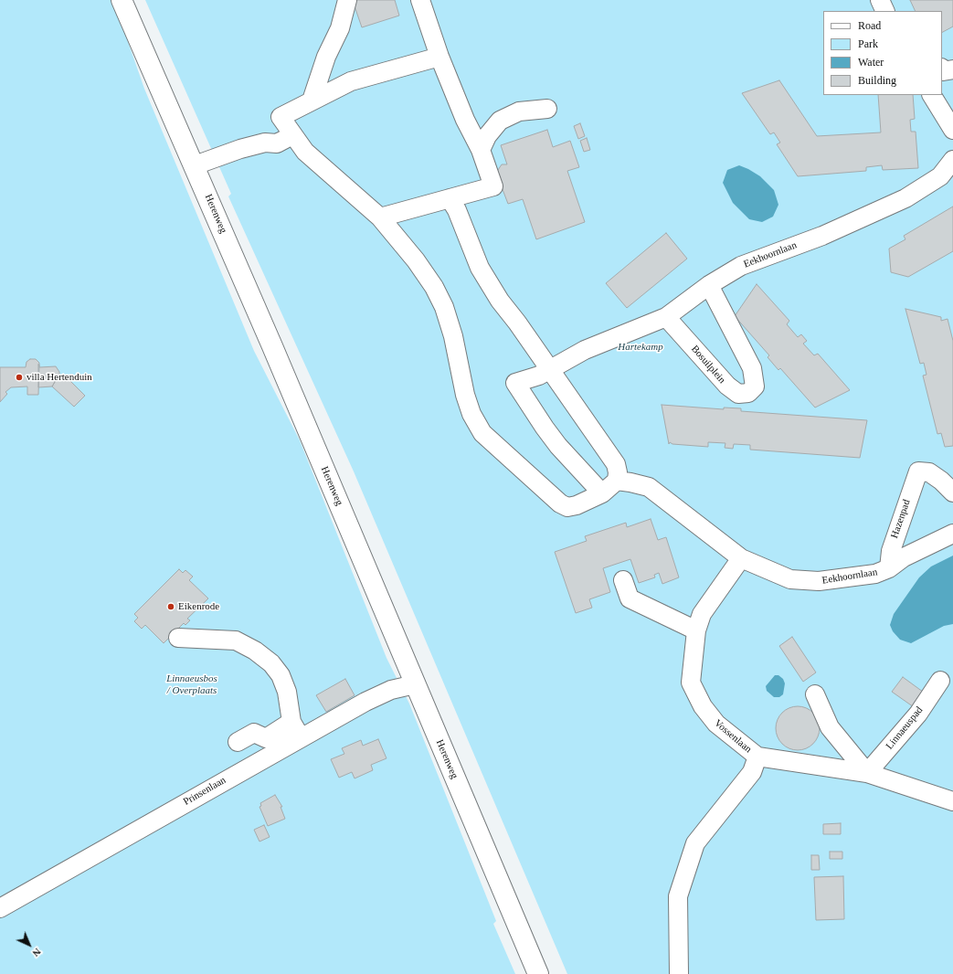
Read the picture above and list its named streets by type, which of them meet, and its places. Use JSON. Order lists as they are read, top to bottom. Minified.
{"streets":{"main road":["Herenweg"],"street":["Eekhoornlaan","Bosuilplein","Hazenpad","Linnaeuspad","Vossenlaan","Prinsenlaan"]},"crossings":[["Herenweg","Prinsenlaan"],["Eekhoornlaan","Bosuilplein"],["Eekhoornlaan","Hazenpad"],["Eekhoornlaan","Vossenlaan"]],"parks":["Hartekamp","Linnaeusbos / Overplaats"],"places":["villa Hertenduin","Eikenrode"],"legend":["Road","Park","Water","Building"],"north":"bottom right"}
